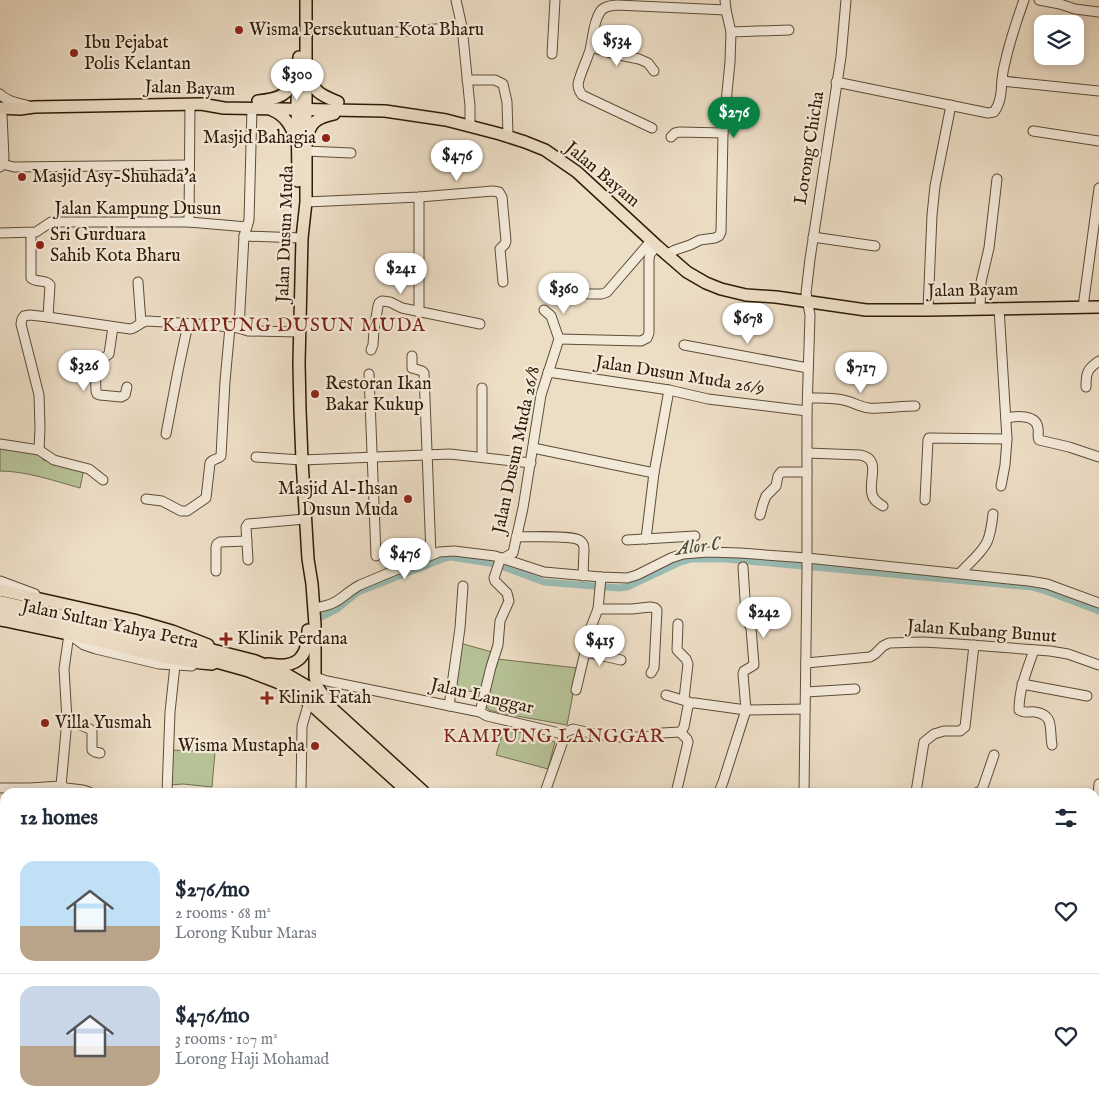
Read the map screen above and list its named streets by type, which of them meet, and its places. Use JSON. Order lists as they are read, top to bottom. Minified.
{"streets":{"highway":["Jalan Sultan Yahya Petra"],"main road":["Jalan Bayam","Jalan Dusun Muda"],"street":["Lorong Chicha","Jalan Kampung Dusun","Jalan Dusun Muda 26/9","Jalan Dusun Muda 26/8","Jalan Kubang Bunut","Jalan Langgar"]},"crossings":[["Jalan Bayam","Lorong Chicha"],["Lorong Chicha","Jalan Dusun Muda 26/9"],["Lorong Chicha","Jalan Kubang Bunut"],["Jalan Dusun Muda","Jalan Sultan Yahya Petra"],["Jalan Dusun Muda","Jalan Langgar"],["Jalan Dusun Muda 26/9","Jalan Dusun Muda 26/8"]],"districts":["KAMPUNG DUSUN MUDA","KAMPUNG LANGGAR"],"water":["Alor C"],"places":{"other":["Wisma Persekutuan Kota Bharu","Ibu Pejabat Polis Kelantan","Masjid Bahagia","Masjid Asy-Shuhada'a","Sri Gurduara Sahib Kota Bharu","Restoran Ikan Bakar Kukup","Masjid Al-Ihsan Dusun Muda","Villa Yusmah","Wisma Mustapha"],"health":["Klinik Perdana","Klinik Fatah"]},"page":{"price":["$534","$300","$276","$476","$241","$360","$678","$326","$717","$476","$242","$415"],"heading":"12 homes","list":[{"name":"$276/mo","note":"2 rooms · 68 m² · Lorong Kubur Maras"},{"name":"$476/mo","note":"3 rooms · 107 m² · Lorong Haji Mohamad"}]}}
